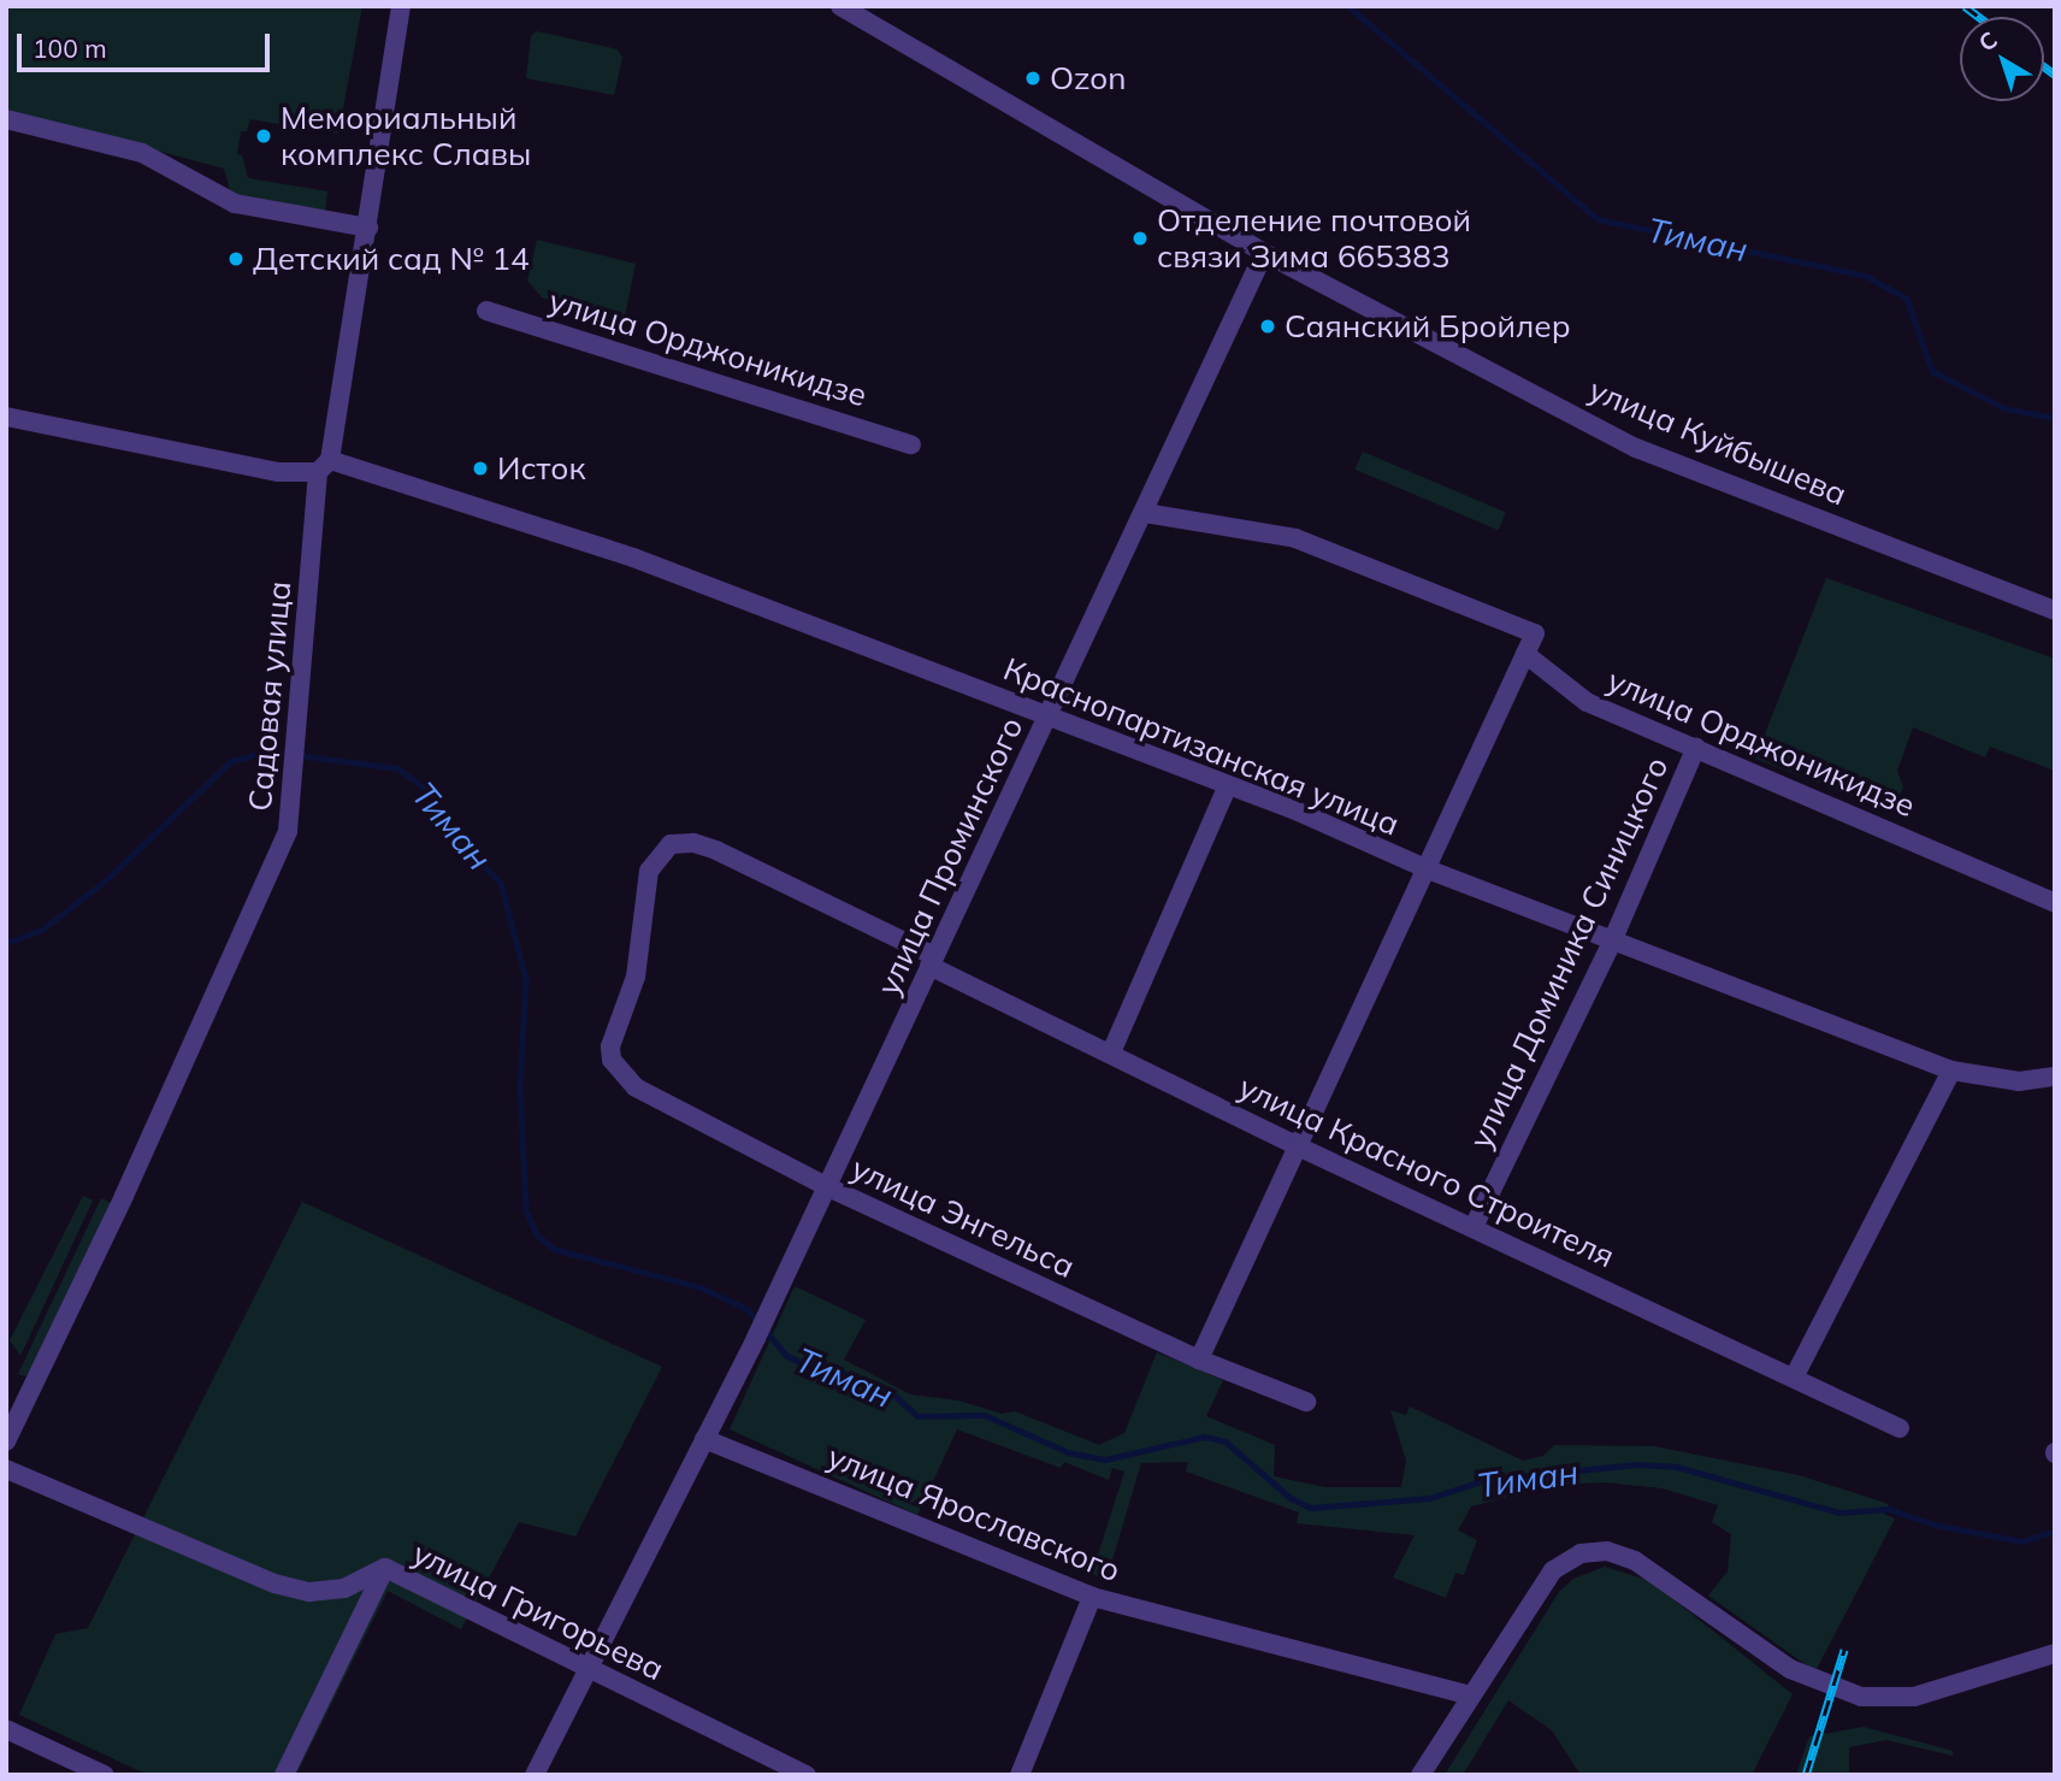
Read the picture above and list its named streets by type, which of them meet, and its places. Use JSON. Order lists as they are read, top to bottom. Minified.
{"streets":{"street":["улица Орджоникидзе","улица Куйбышева","Садовая улица","Краснопартизанская улица","улица Проминского","улица Доминика Синицкого","улица Красного Строителя","улица Энгельса","улица Ярославского","улица Григорьева"]},"crossings":[["улица Орджоникидзе","улица Доминика Синицкого"],["улица Куйбышева","улица Проминского"],["Садовая улица","Краснопартизанская улица"],["Краснопартизанская улица","улица Проминского"],["Краснопартизанская улица","улица Доминика Синицкого"],["улица Проминского","улица Красного Строителя"],["улица Проминского","улица Энгельса"],["улица Проминского","улица Ярославского"],["улица Доминика Синицкого","улица Красного Строителя"],["улица Красного Строителя","улица Энгельса"]],"water":["Тиман"],"places":["Ozon","Мемориальный комплекс Славы","Отделение почтовой связи Зима 665383","Детский сад № 14","Саянский Бройлер","Исток"],"scale_bar":"100 m","north":"top left"}
